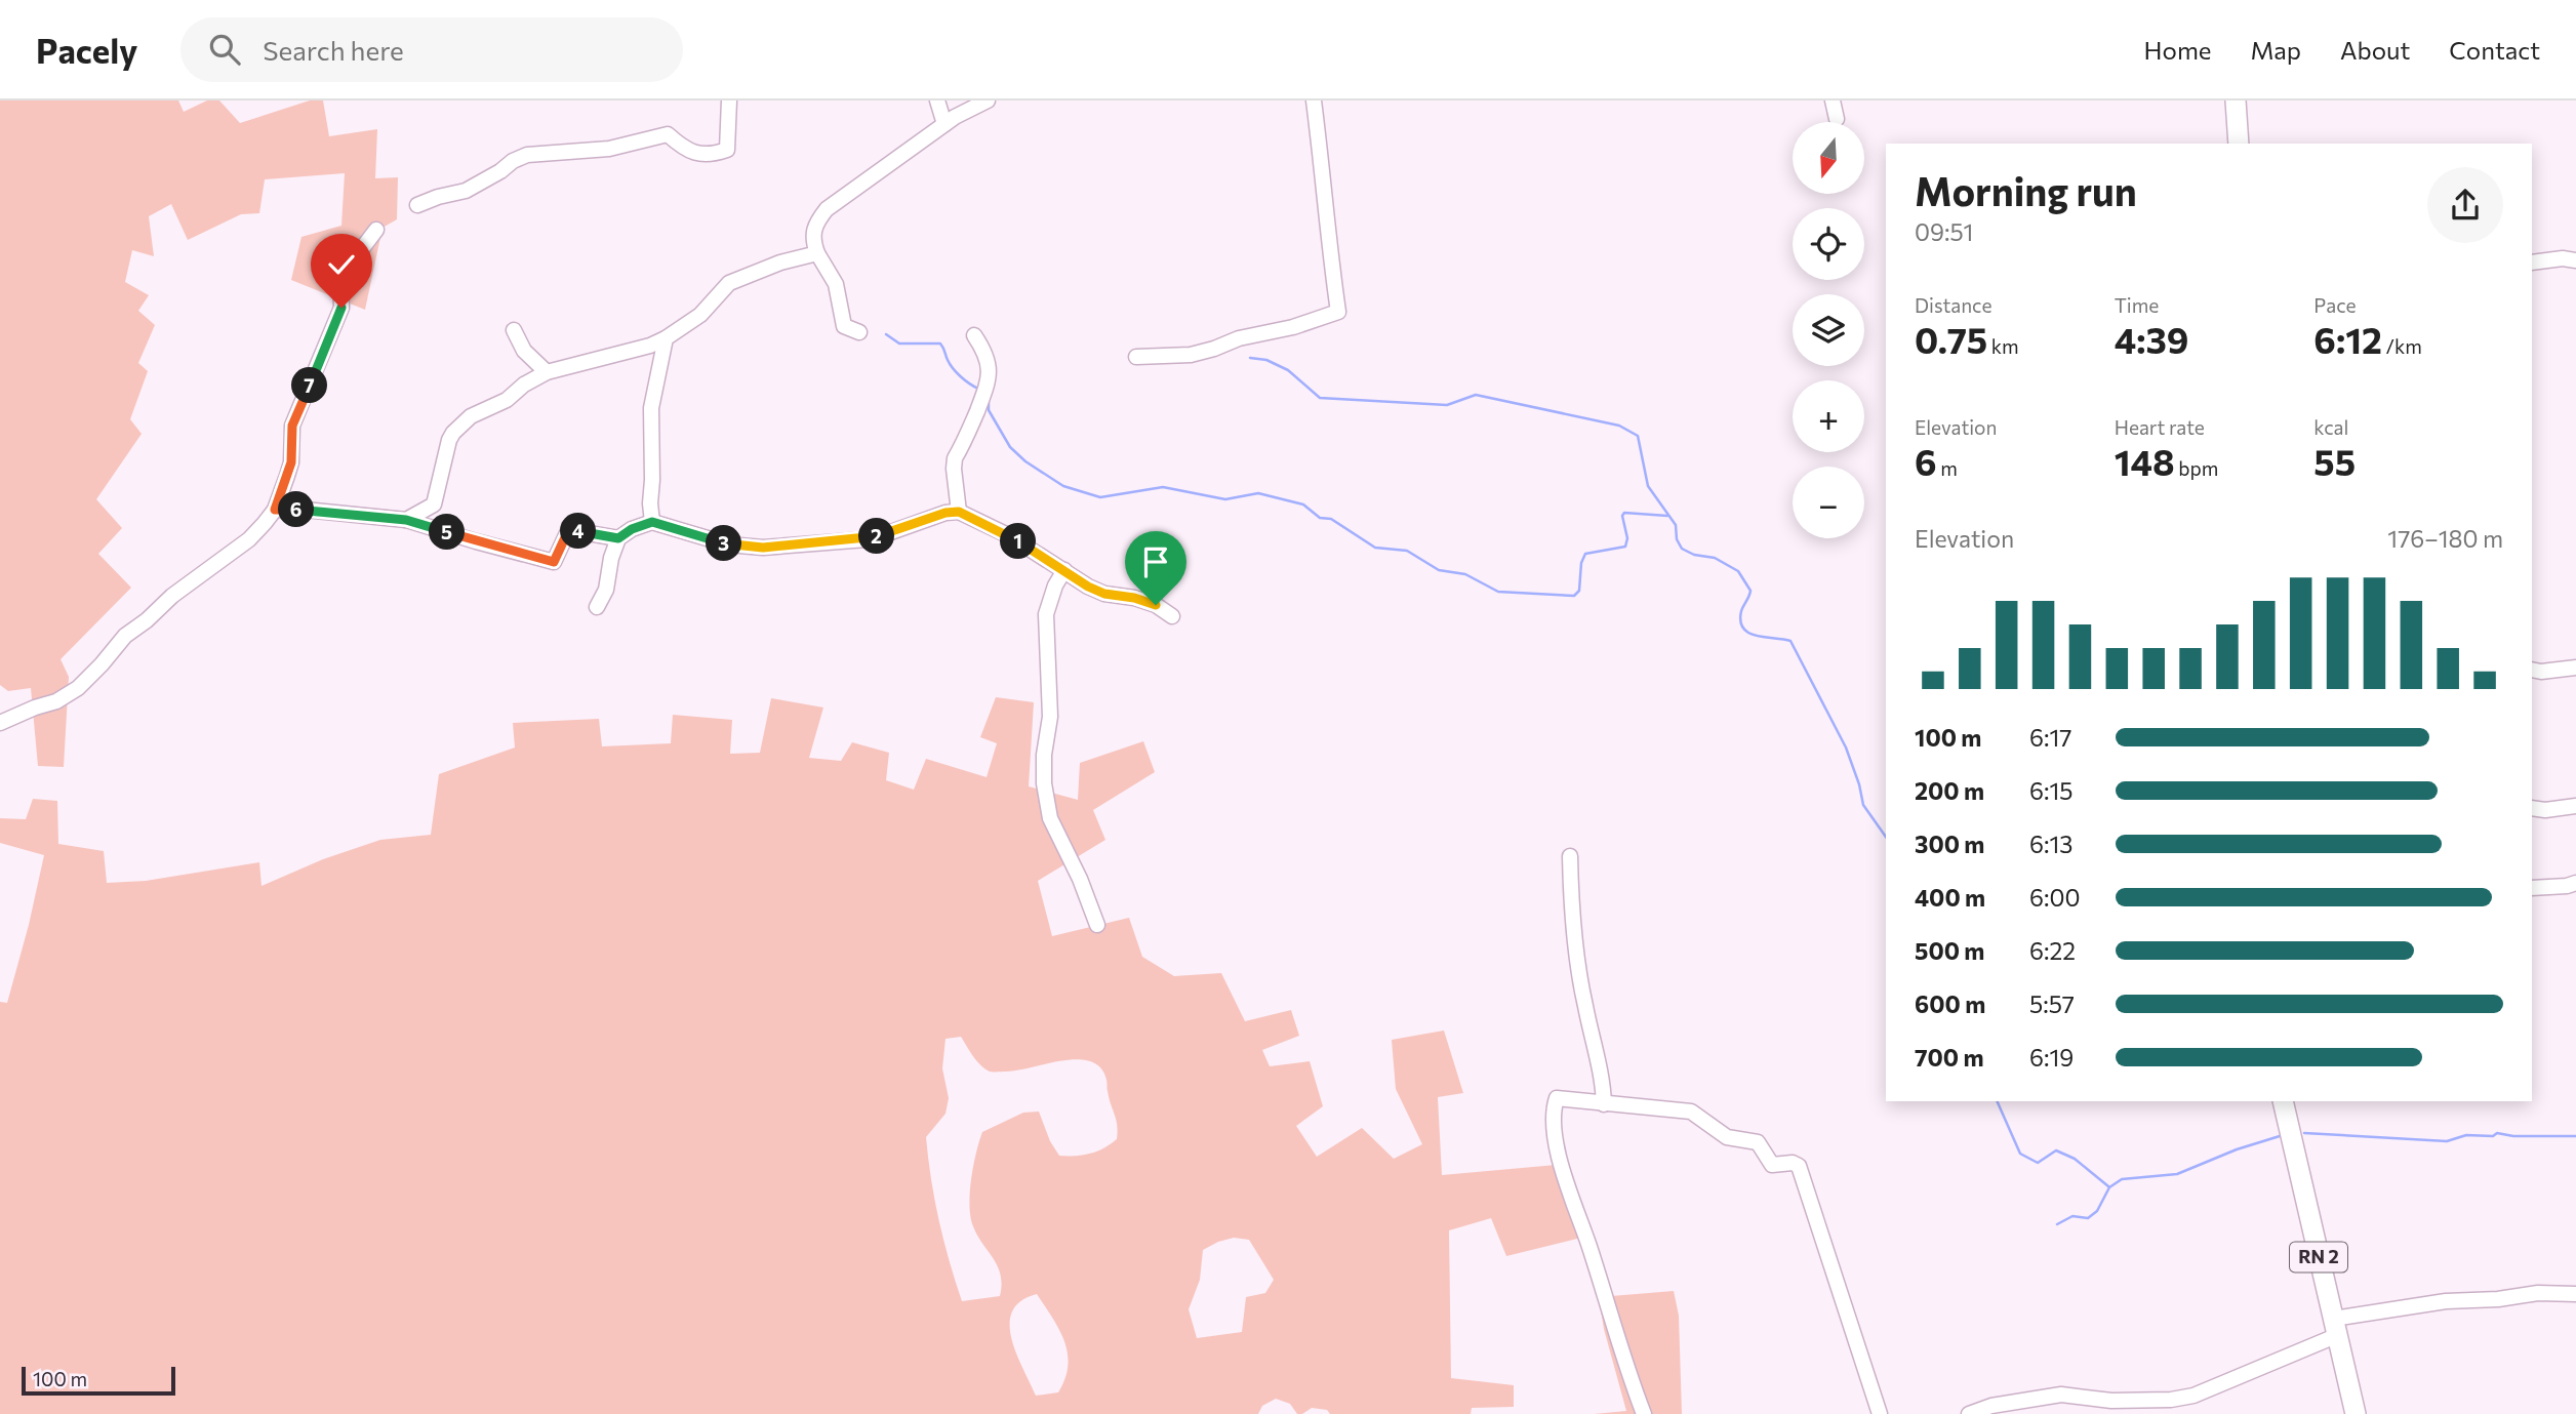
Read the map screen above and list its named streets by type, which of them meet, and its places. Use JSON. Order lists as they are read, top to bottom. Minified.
{"streets":{"main road":["RN 2"]},"scale_bar":"100 m","north":"bottom","page":{"header":"Pacely","search":"Search here","nav":["Home","Map","About","Contact"],"map_buttons":["+","−"],"heading":["Morning run","09:51"],"stats":[["Distance","0.75 km"],["Time","4:39"],["Pace","6:12 /km"],["Elevation","6 m"],["Heart rate","148 bpm"],["kcal","55"]],"pins":["7","6","4","5","2","1","3"],"chart":["Elevation","176–180 m"],"list":[{"name":"100 m","note":"6:17"},{"name":"200 m","note":"6:15"},{"name":"300 m","note":"6:13"},{"name":"400 m","note":"6:00"},{"name":"500 m","note":"6:22"},{"name":"600 m","note":"5:57"},{"name":"700 m","note":"6:19"}],"scale":"100 m"}}
